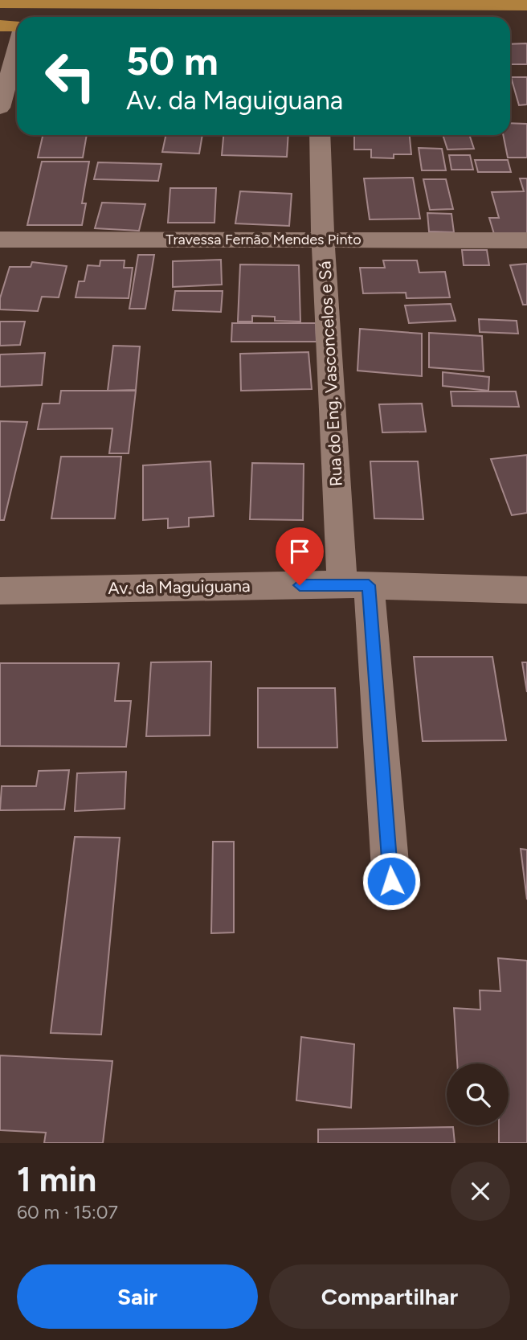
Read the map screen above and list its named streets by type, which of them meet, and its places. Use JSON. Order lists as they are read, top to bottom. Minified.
{"streets":{"street":["Travessa Fernão Mendes Pinto","Rua do Eng. Vasconcelos e Sá","Av. da Maguiguana"]},"crossings":[["Travessa Fernão Mendes Pinto","Rua do Eng. Vasconcelos e Sá"],["Rua do Eng. Vasconcelos e Sá","Av. da Maguiguana"]],"page":{"turn":["50 m","Av. da Maguiguana"],"heading":["1 min","60 m · 15:07"],"buttons":["Sair","Compartilhar"]}}
